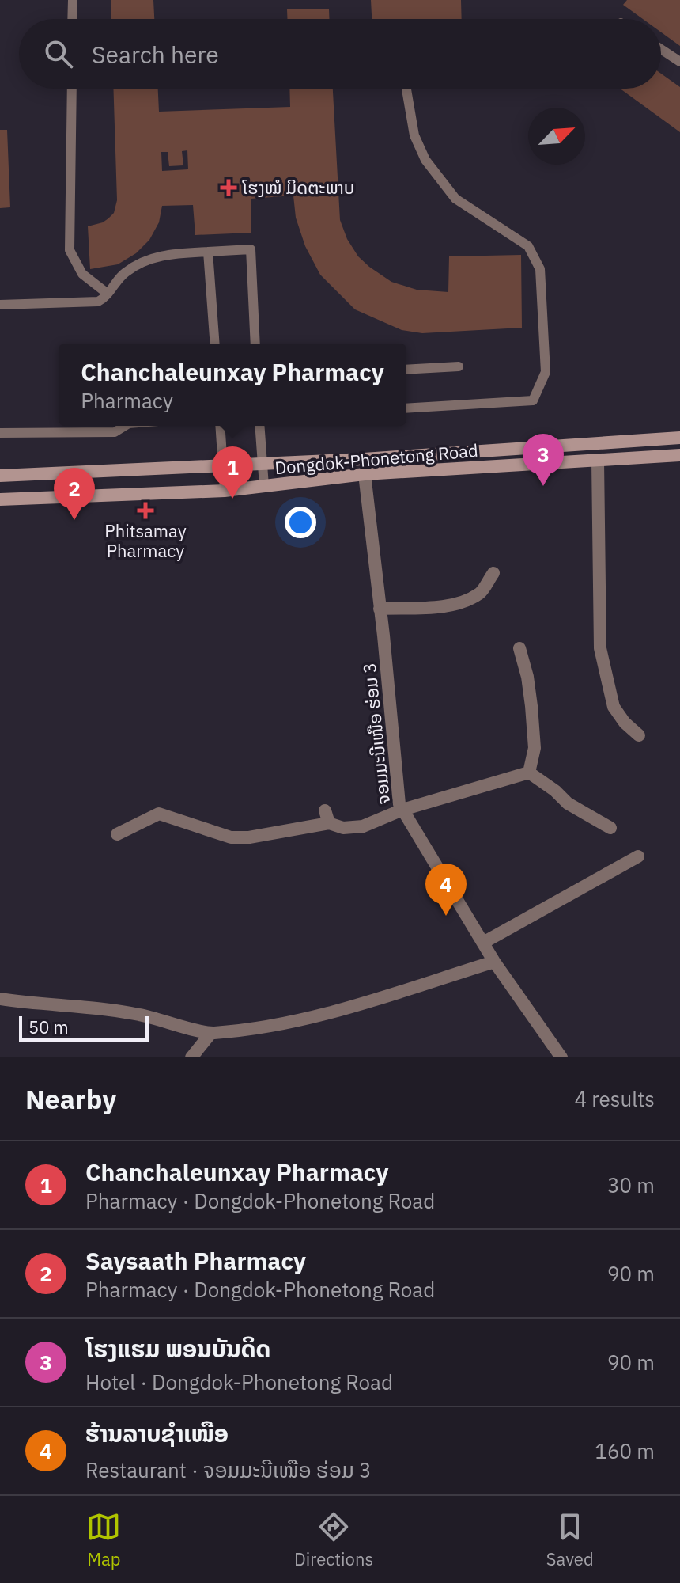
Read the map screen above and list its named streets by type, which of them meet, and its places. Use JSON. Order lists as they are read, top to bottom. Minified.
{"streets":{"main road":["Dongdok-Phonetong Road"],"street":["ຈອມມະນີເໜືອ ຮ່ອມ 3"]},"crossings":[["Dongdok-Phonetong Road","ຈອມມະນີເໜືອ ຮ່ອມ 3"]],"places":{"health":["ໂຮງໝໍ ມິດຕະພາບ","Phitsamay Pharmacy"]},"scale_bar":"50 m","north":"top right","page":{"search":"Search here","popup":["Chanchaleunxay Pharmacy","Pharmacy"],"pins":["3","1","2","4"],"scale":"50 m","heading":["Nearby","4 results"],"list":[{"mark":"1","name":"Chanchaleunxay Pharmacy","note":"Pharmacy · Dongdok-Phonetong Road","value":"30 m"},{"mark":"2","name":"Saysaath Pharmacy","note":"Pharmacy · Dongdok-Phonetong Road","value":"90 m"},{"mark":"3","name":"ໂຮງແຮມ ພອນບັນດິດ","note":"Hotel · Dongdok-Phonetong Road","value":"90 m"},{"mark":"4","name":"ຮ້ານລາບຊຳເໜືອ","note":"Restaurant · ຈອມມະນີເໜືອ ຮ່ອມ 3","value":"160 m"}],"nav":["Map","Directions","Saved"]}}
